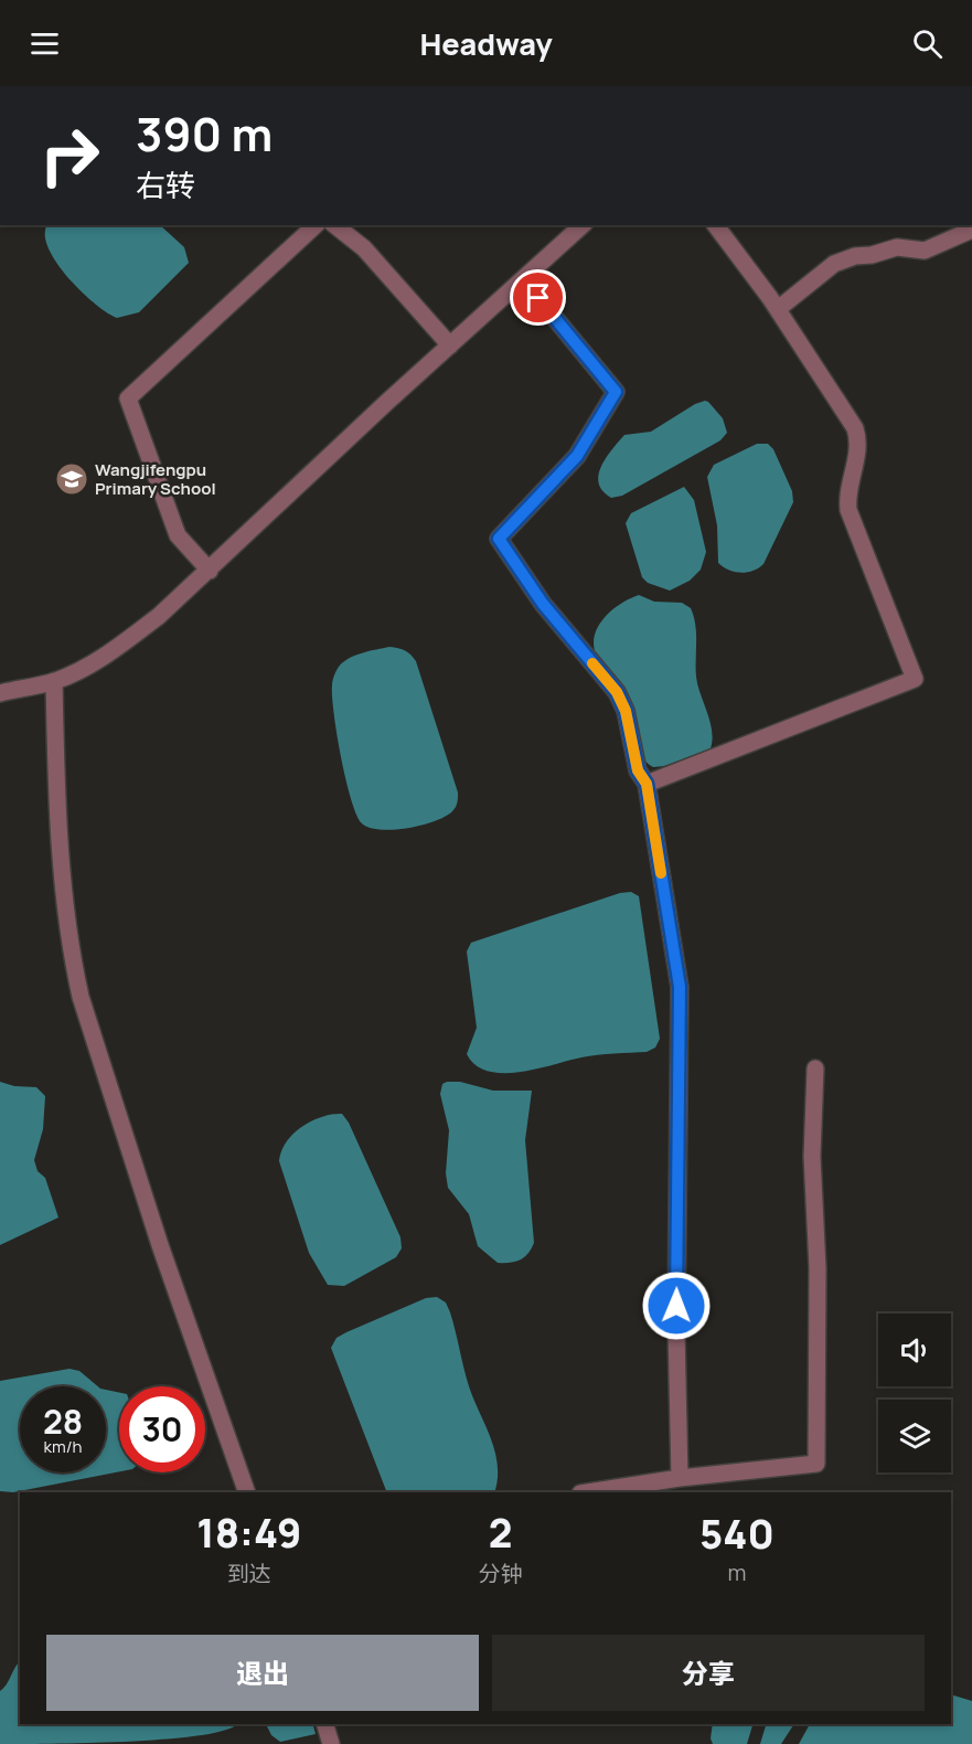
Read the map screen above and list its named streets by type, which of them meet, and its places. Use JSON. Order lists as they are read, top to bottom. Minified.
{"places":{"school or university":["Wangjifengpu Primary School"]},"page":{"header":"Headway","turn":["390 m","右转"],"speed":"28 km/h","limit":"30","eta":["18:49","到达","2","分钟","540","m"],"buttons":["退出","分享"]}}
